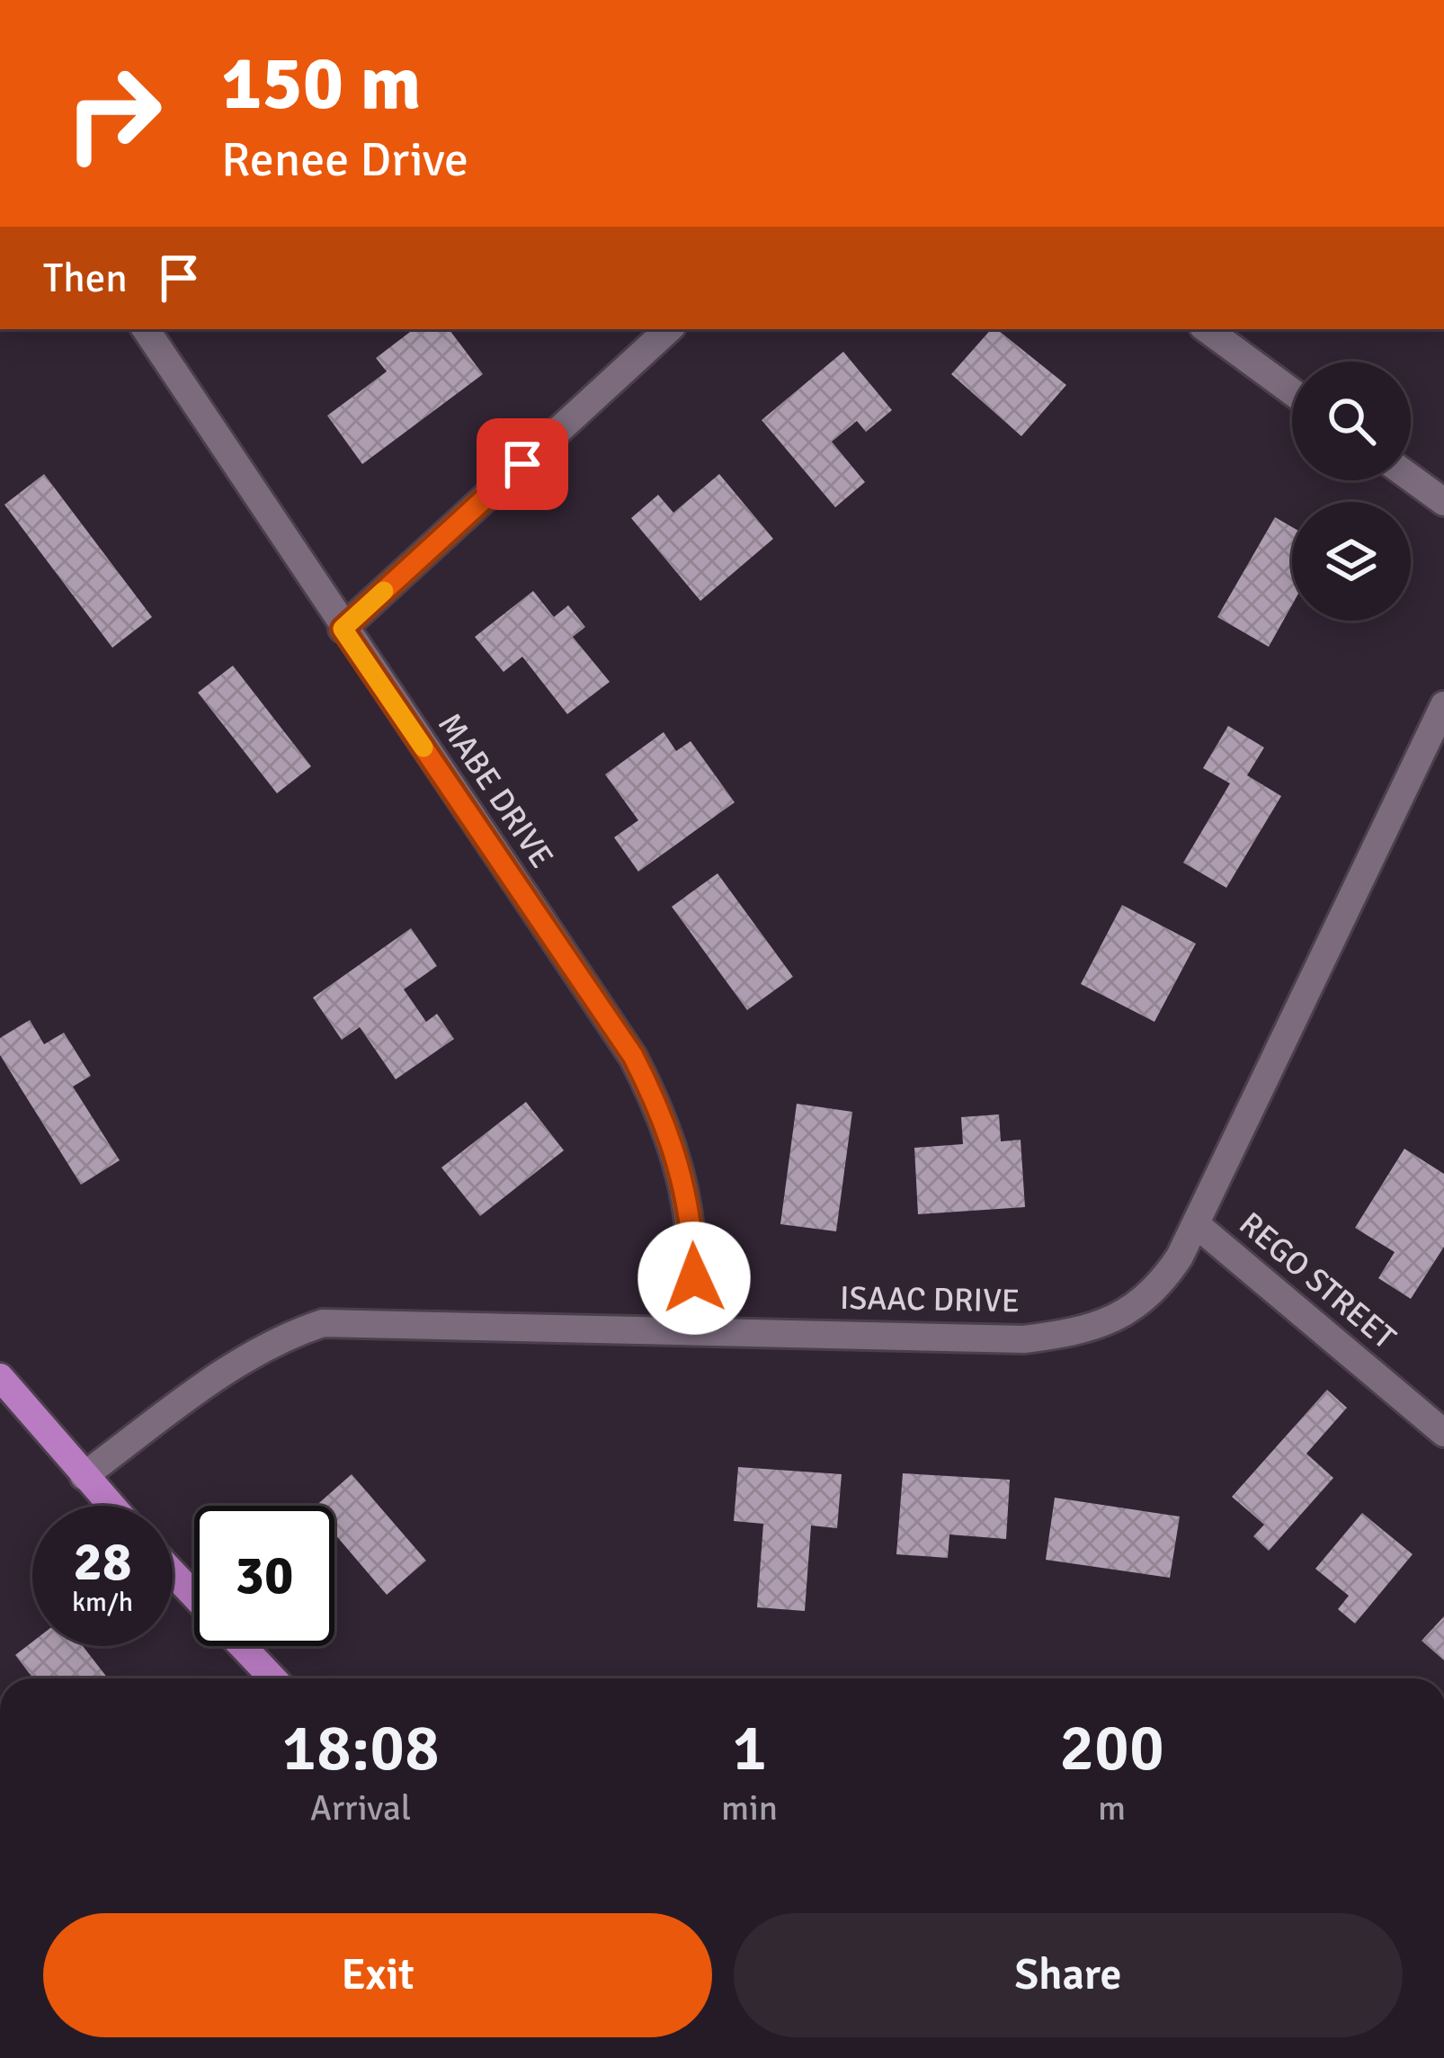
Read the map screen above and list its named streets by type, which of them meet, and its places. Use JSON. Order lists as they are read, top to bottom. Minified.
{"streets":{"street":["MABE DRIVE","REGO STREET","ISAAC DRIVE"]},"crossings":[["MABE DRIVE","ISAAC DRIVE"],["REGO STREET","ISAAC DRIVE"]],"page":{"turn":["150 m","Renee Drive"],"then":"Then","speed":"28 km/h","limit":"30","eta":["18:08","Arrival","1","min","200","m"],"buttons":["Exit","Share"]}}
